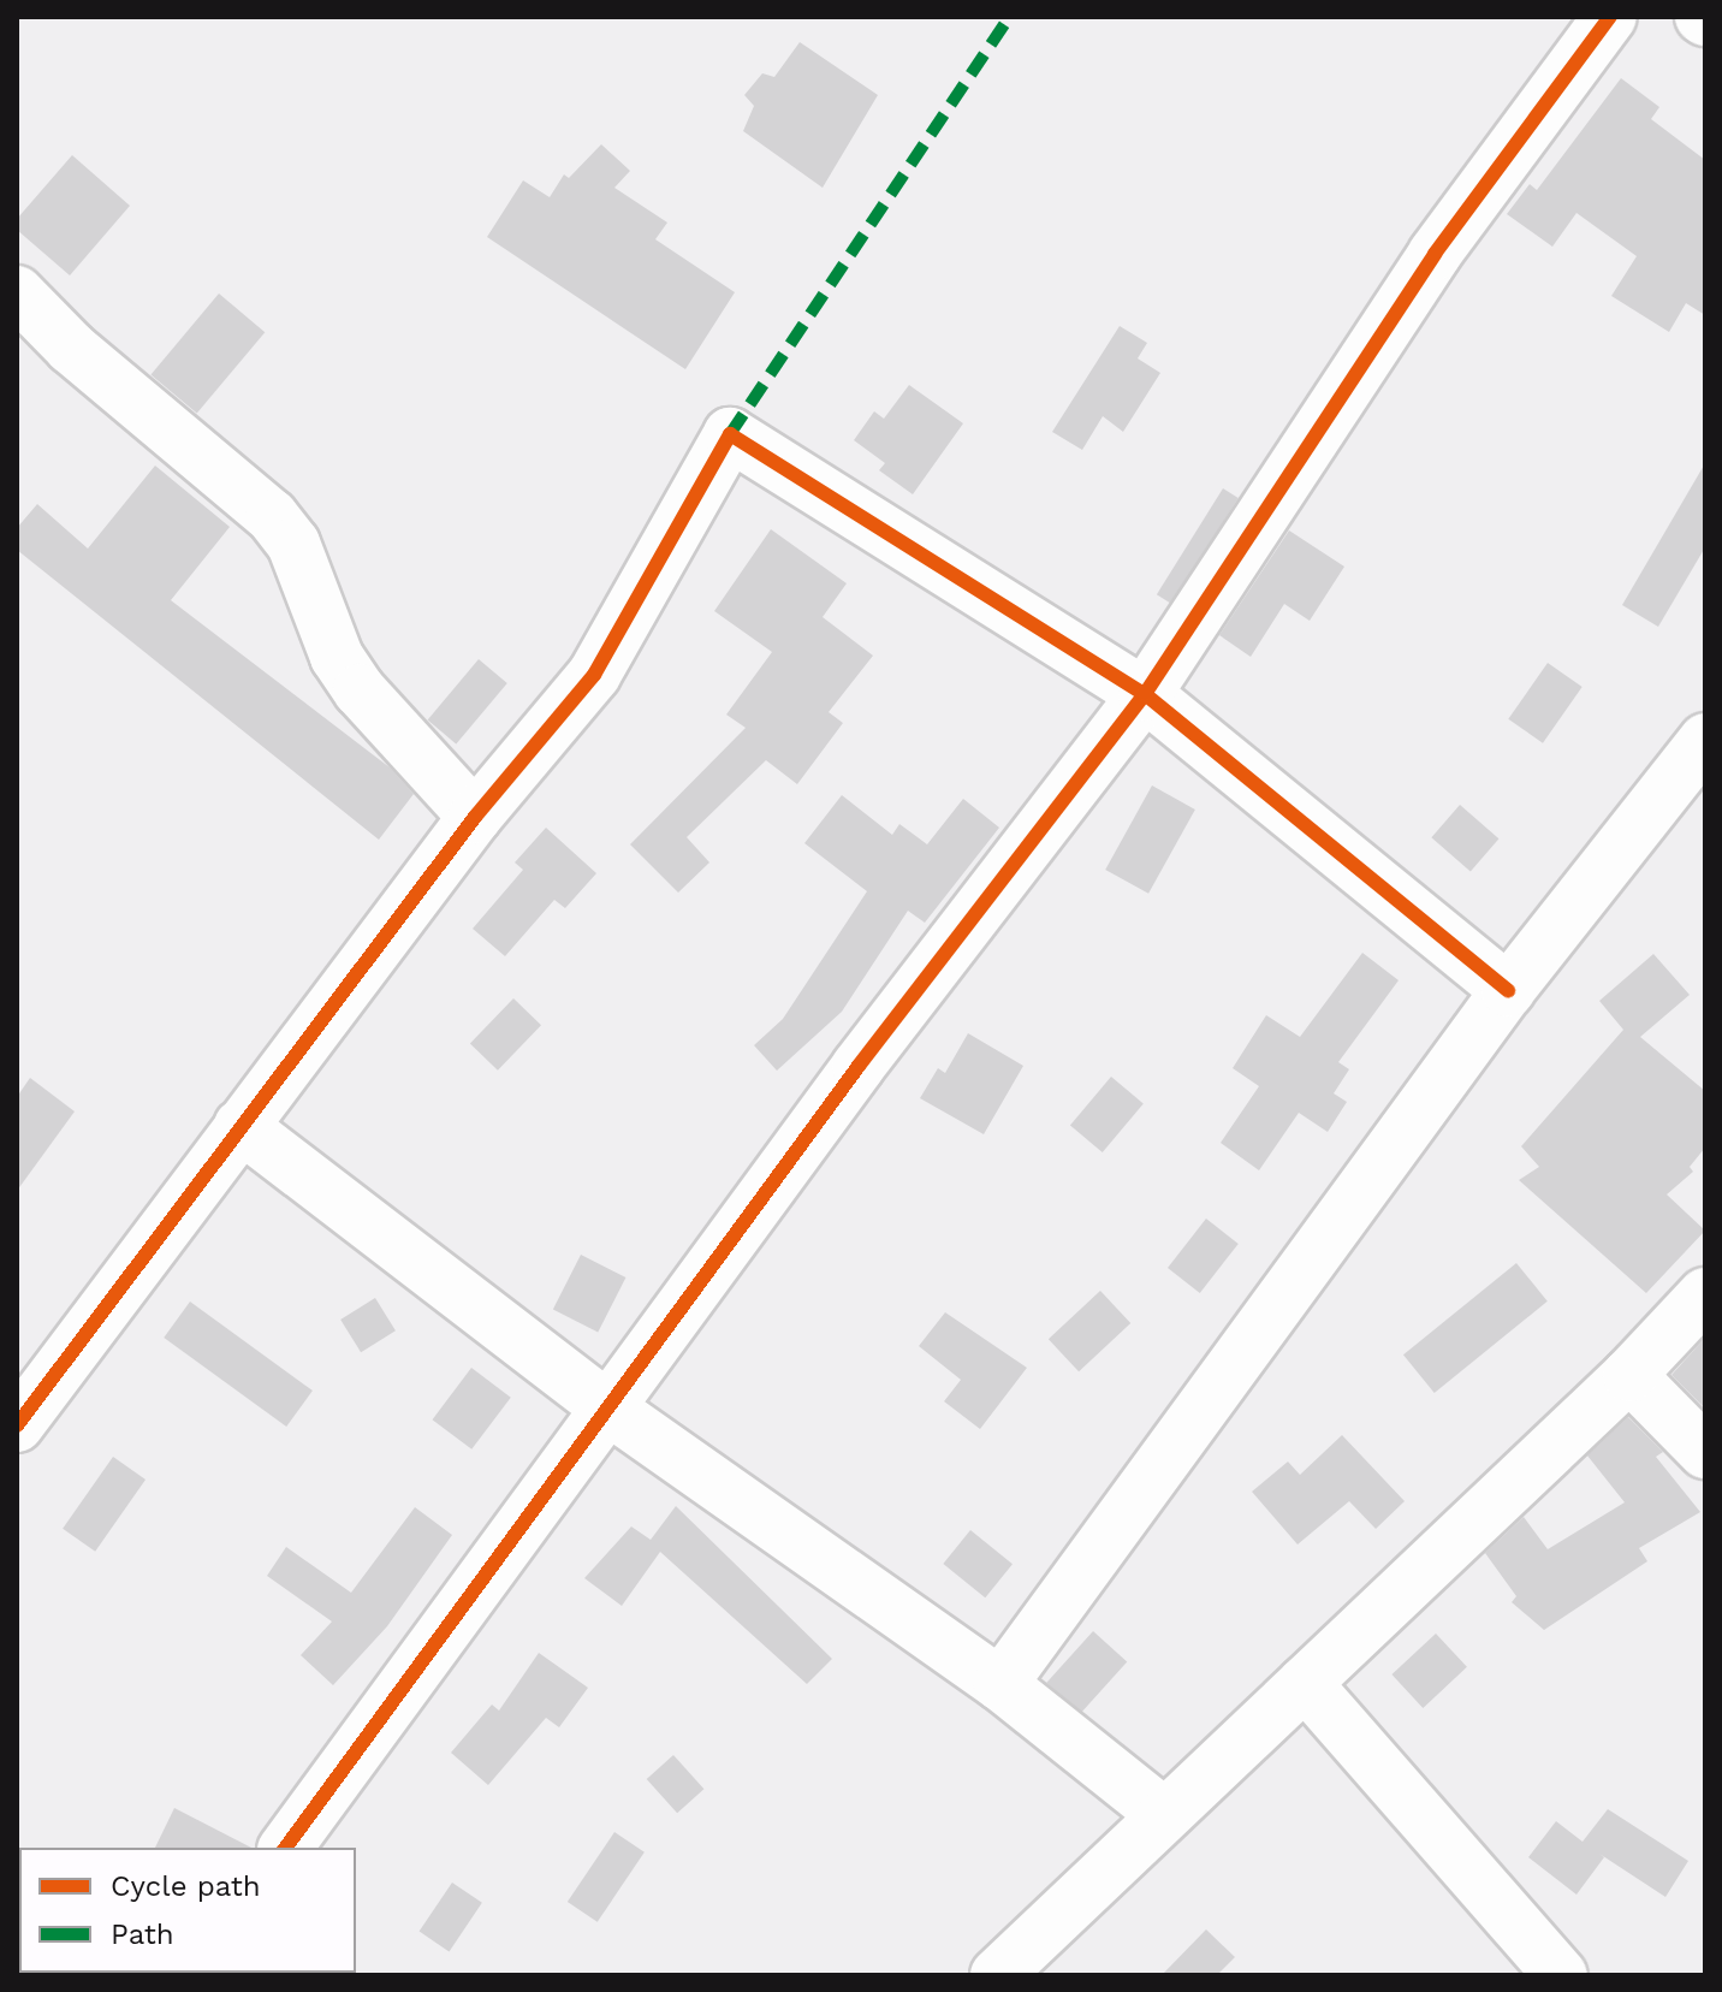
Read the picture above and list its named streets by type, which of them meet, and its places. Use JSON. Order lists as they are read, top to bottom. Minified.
{"legend":["Cycle path","Path"]}
